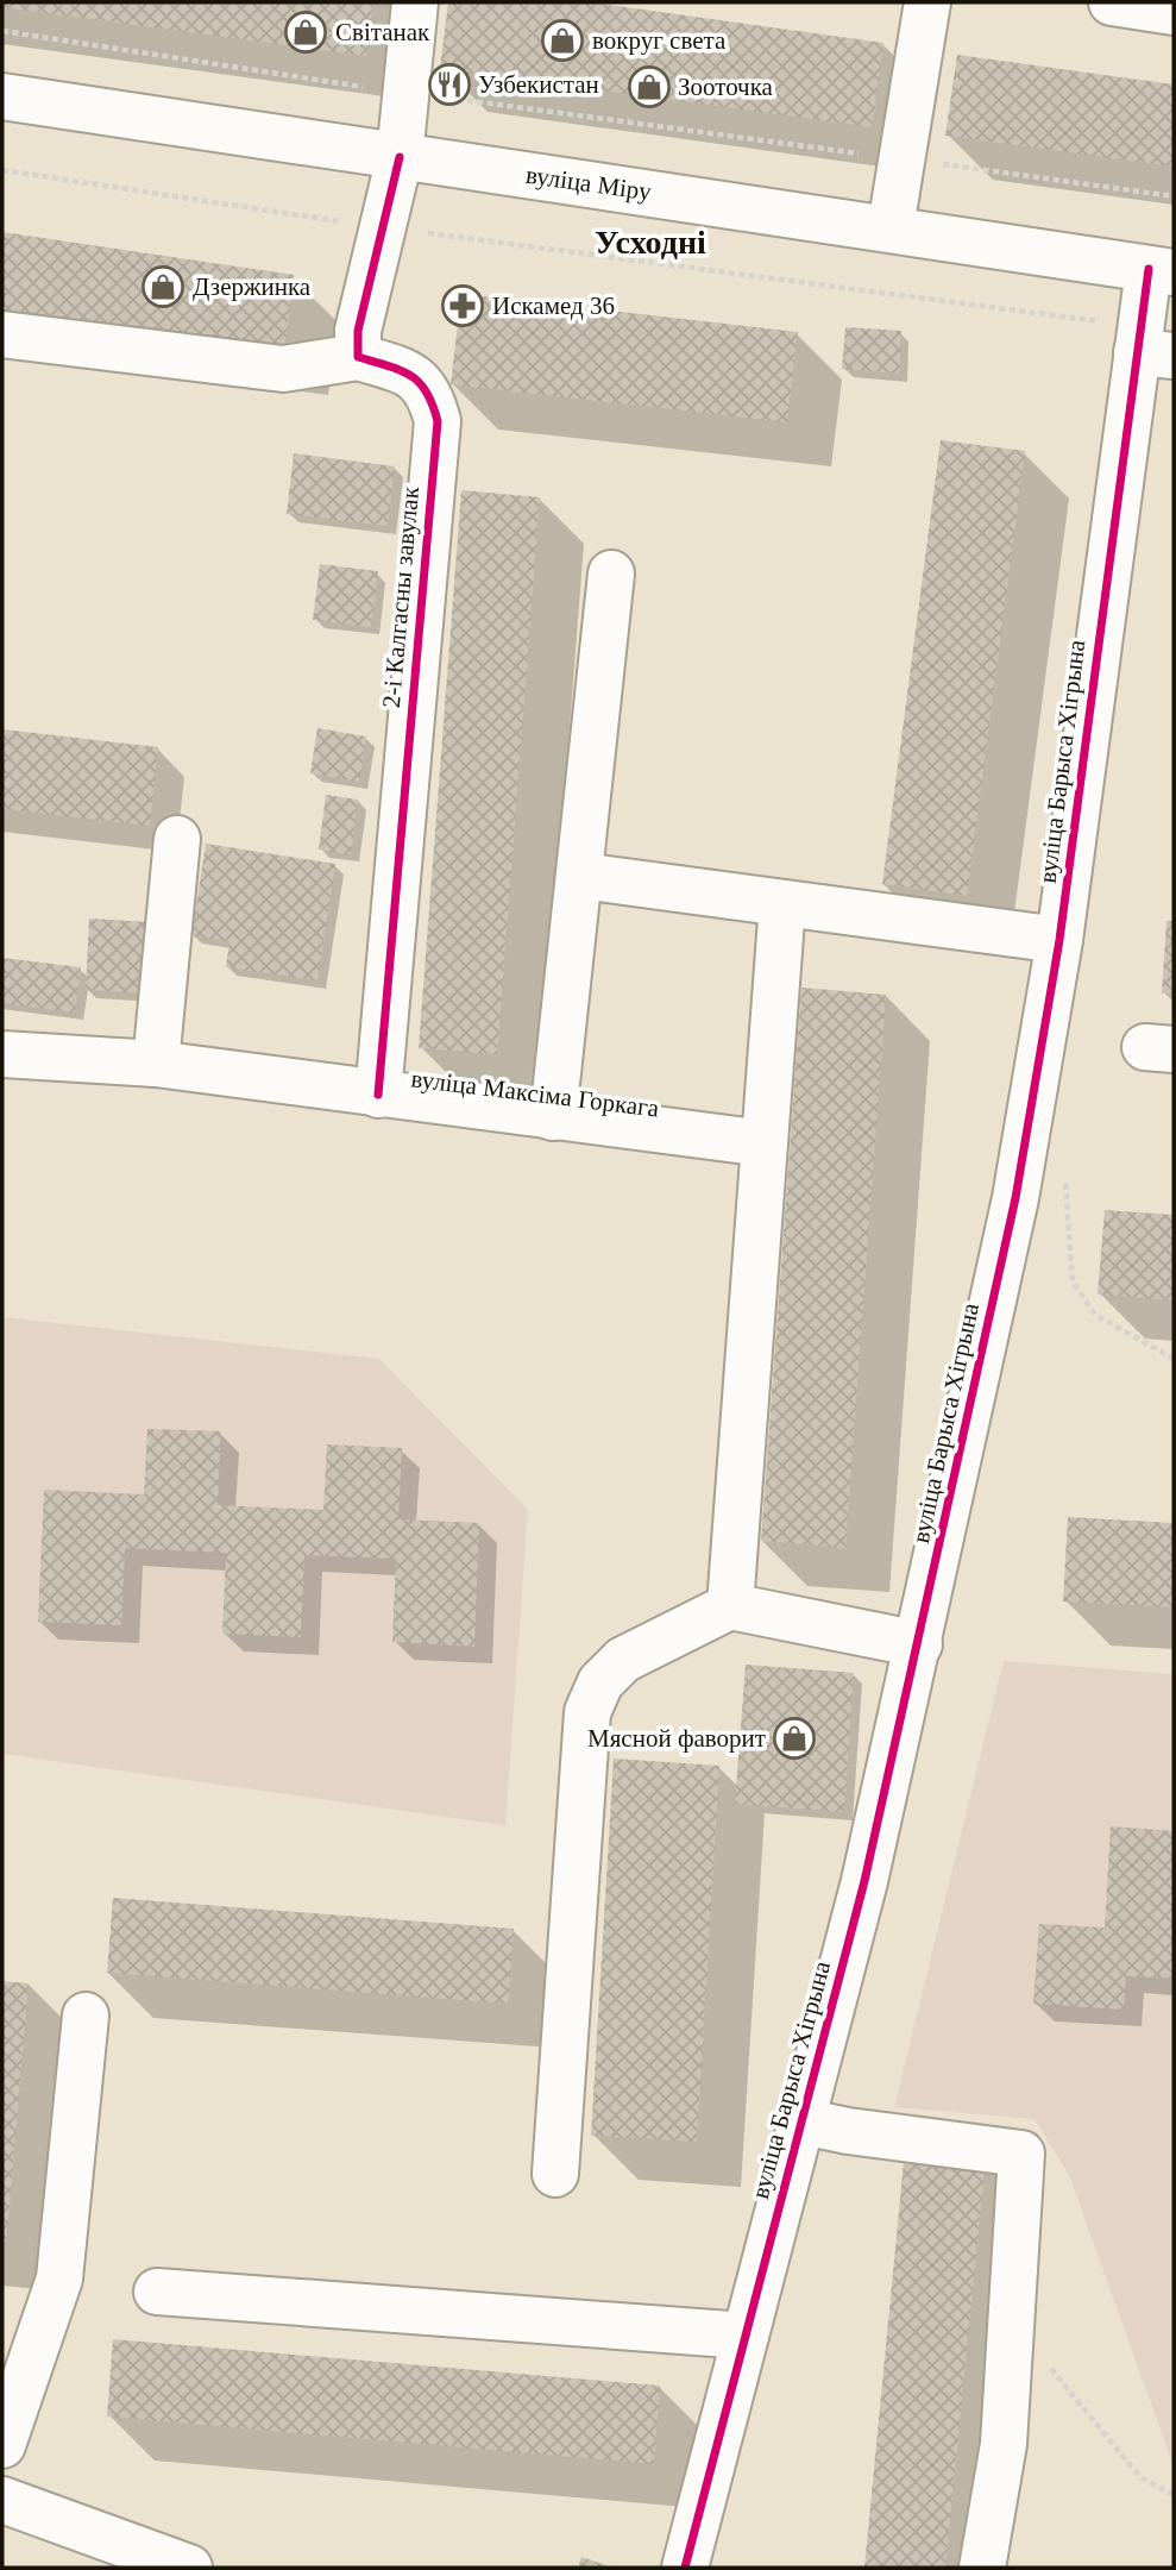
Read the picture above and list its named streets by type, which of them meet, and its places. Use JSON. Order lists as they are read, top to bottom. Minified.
{"streets":{"street":["вуліца Міру","2-і Калгасны завулак","вуліца Барыса Хігрына","вуліца Максіма Горкага"]},"crossings":[["вуліца Міру","вуліца Барыса Хігрына"],["2-і Калгасны завулак","вуліца Максіма Горкага"]],"districts":["Усходні"],"places":{"shop":["Світанак","вокруг света","Зооточка","Дзержинка","Мясной фаворит"],"restaurant":["Узбекистан"],"pharmacy":["Искамед 36"]}}
